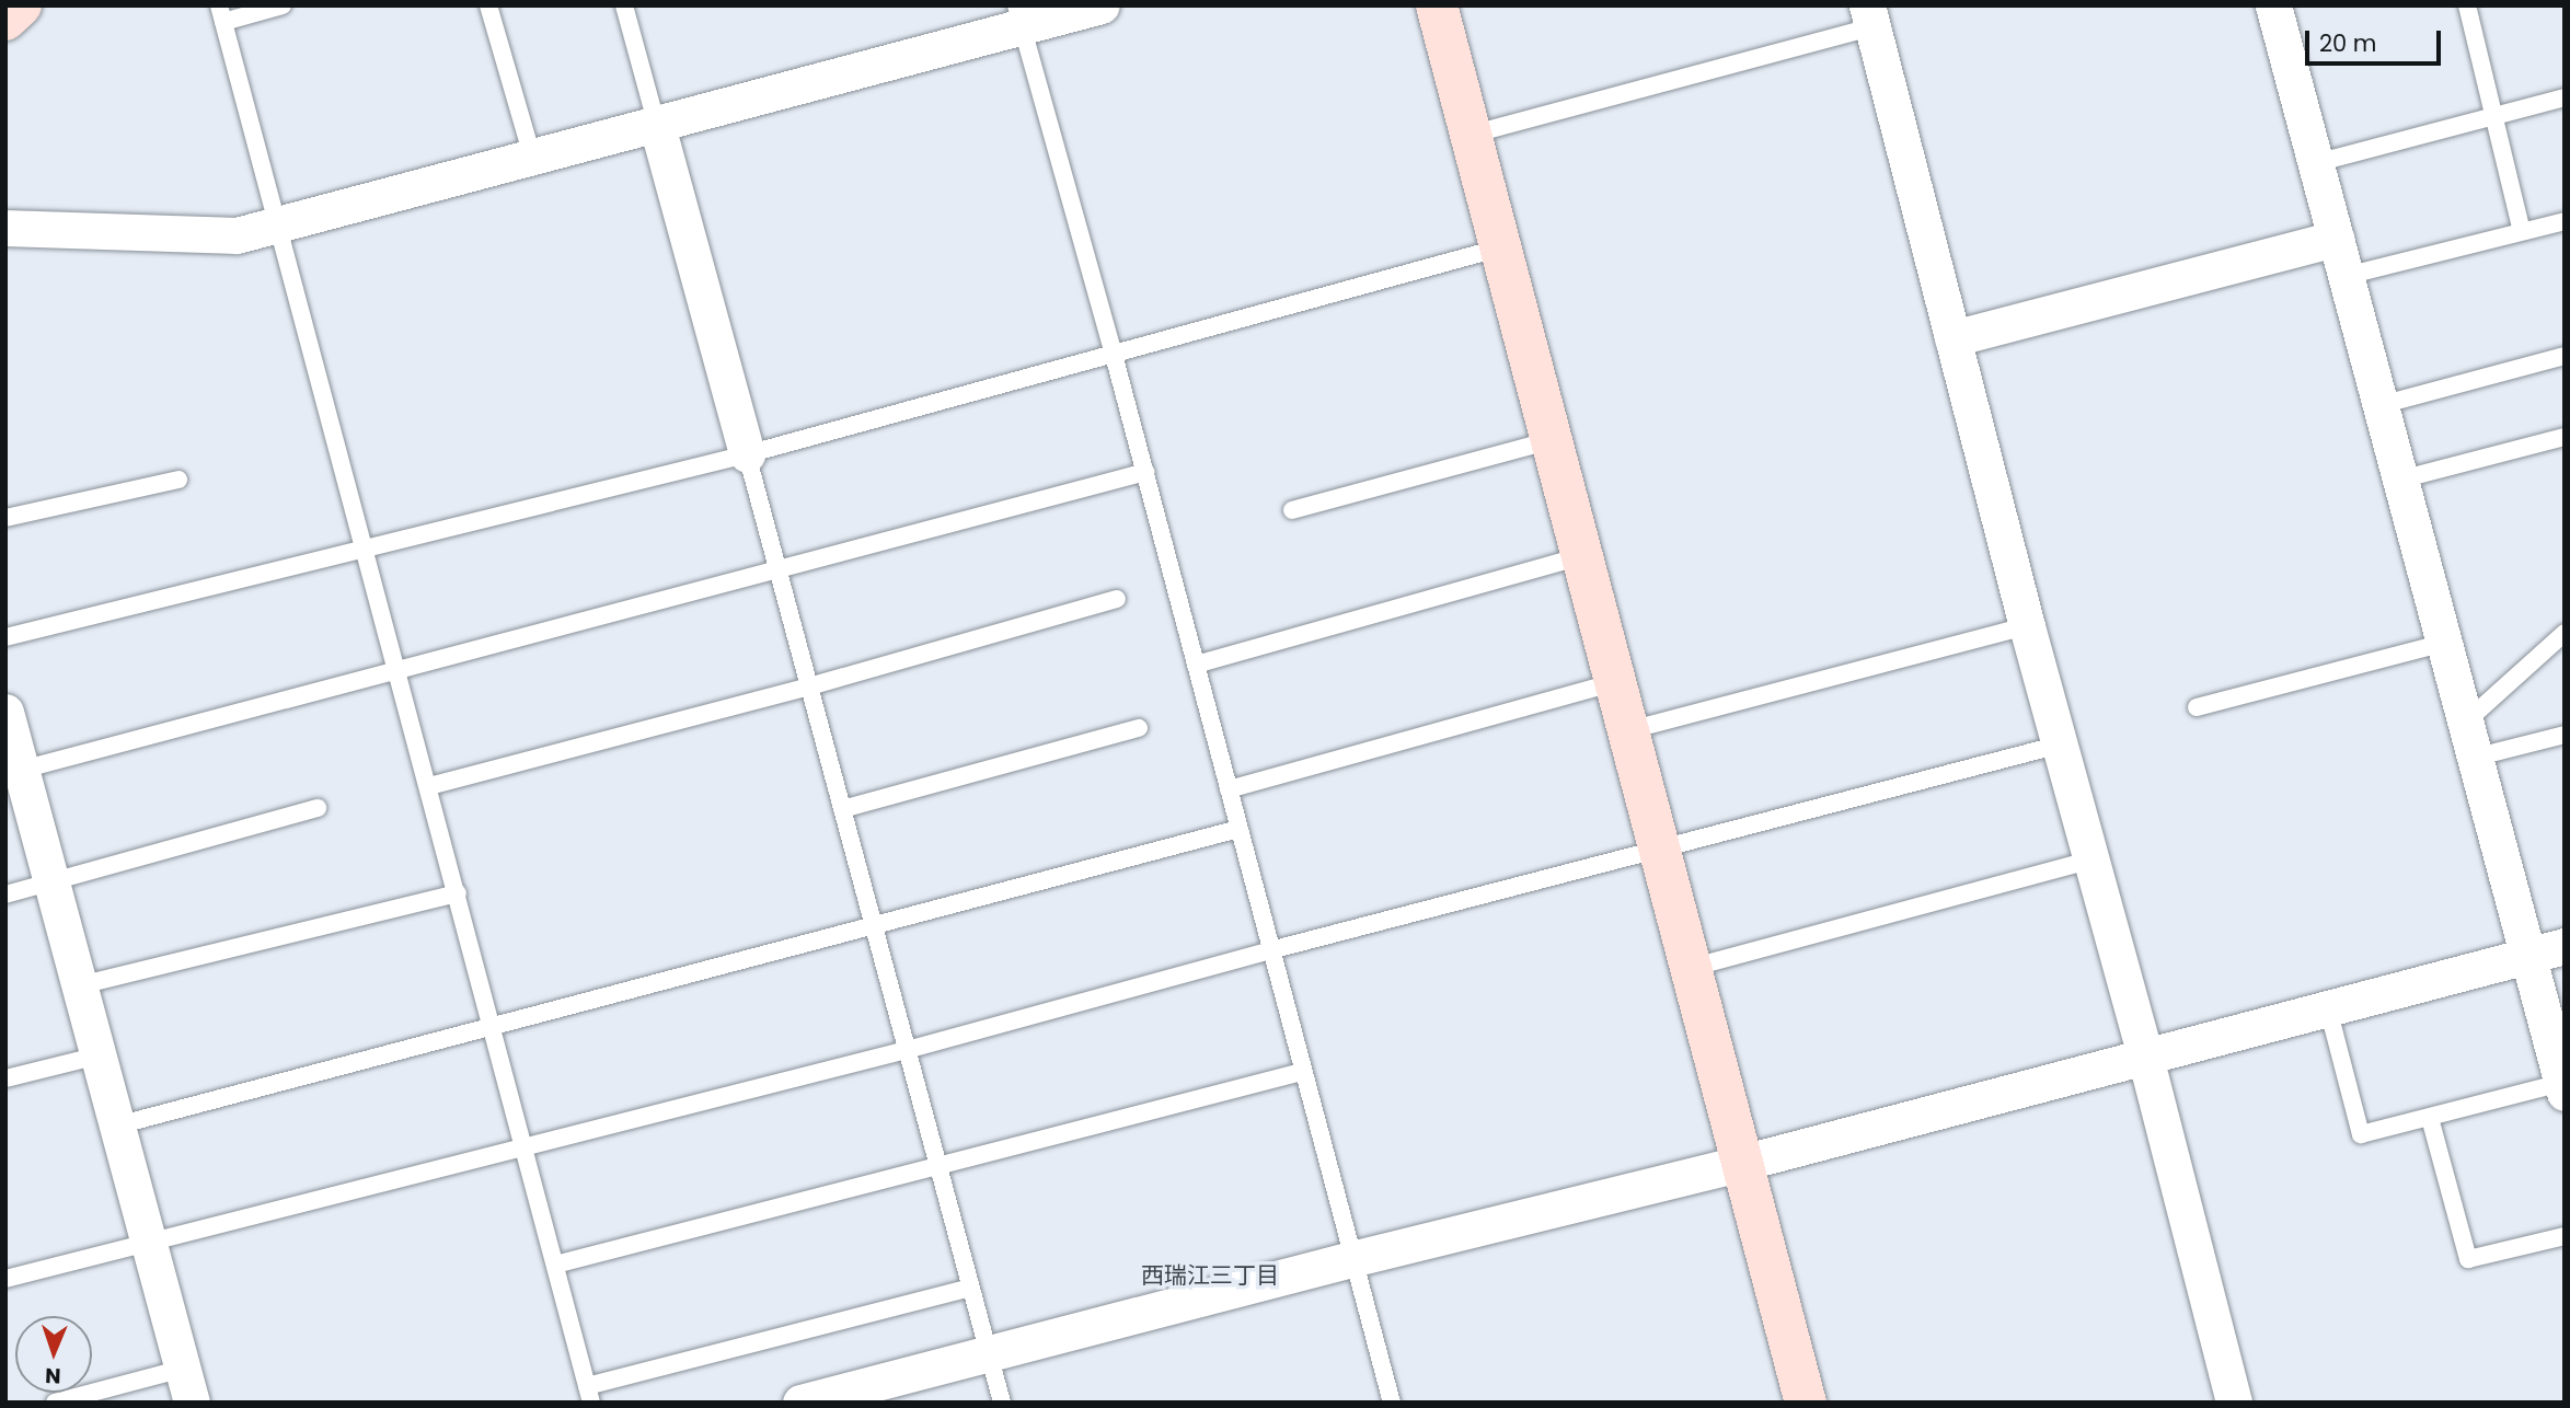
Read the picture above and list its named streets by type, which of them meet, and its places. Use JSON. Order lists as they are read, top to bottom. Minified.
{"districts":["西瑞江三丁目"],"scale_bar":"20 m","north":"bottom"}
